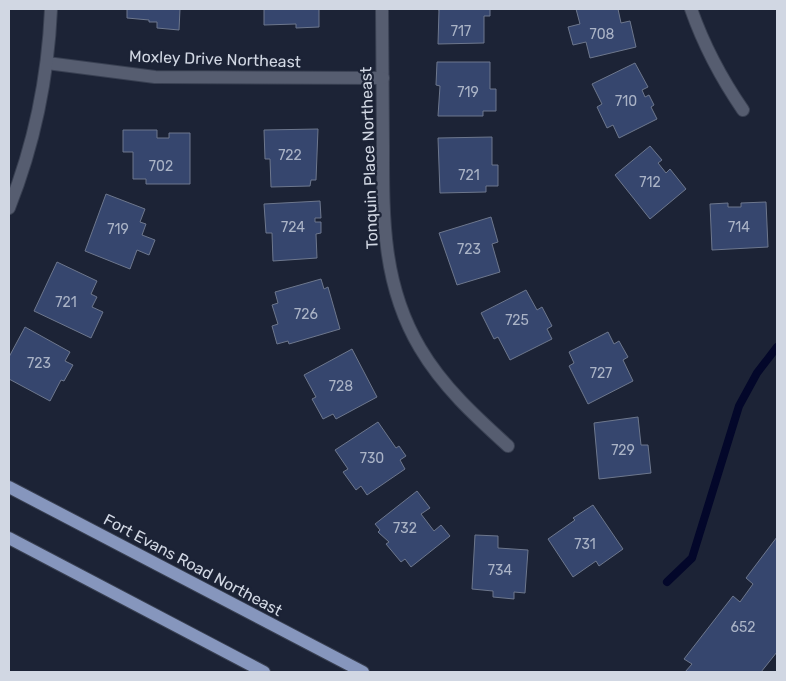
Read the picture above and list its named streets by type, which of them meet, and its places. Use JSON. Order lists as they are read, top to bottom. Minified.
{"streets":{"main road":["Fort Evans Road Northeast"],"street":["Moxley Drive Northeast","Tonquin Place Northeast"]},"crossings":[["Moxley Drive Northeast","Tonquin Place Northeast"]],"house_numbers":["717","708","719","710","722","702","721","712","724","714","719","723","721","726","725","723","727","728","729","730","732","731","734","652"]}
